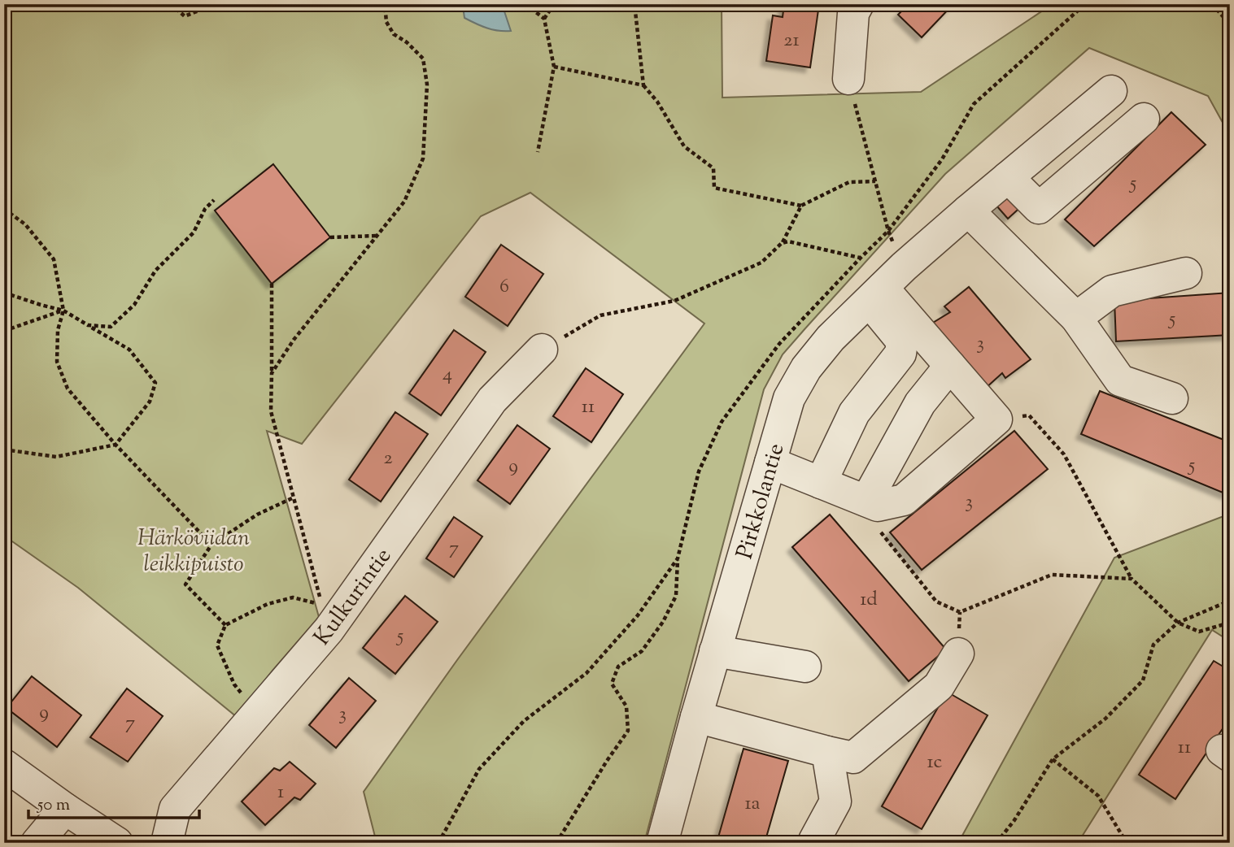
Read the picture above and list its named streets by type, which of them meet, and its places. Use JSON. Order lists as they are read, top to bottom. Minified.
{"streets":{"street":["Pirkkolantie","Kulkurintie"]},"parks":["Härköviidan leikkipuisto"],"house_numbers":["21","5","6","5","3","4","11","2","5","9","3","7","1d","5","9","3","7","11","1c","1","1a"],"scale_bar":"50 m"}
